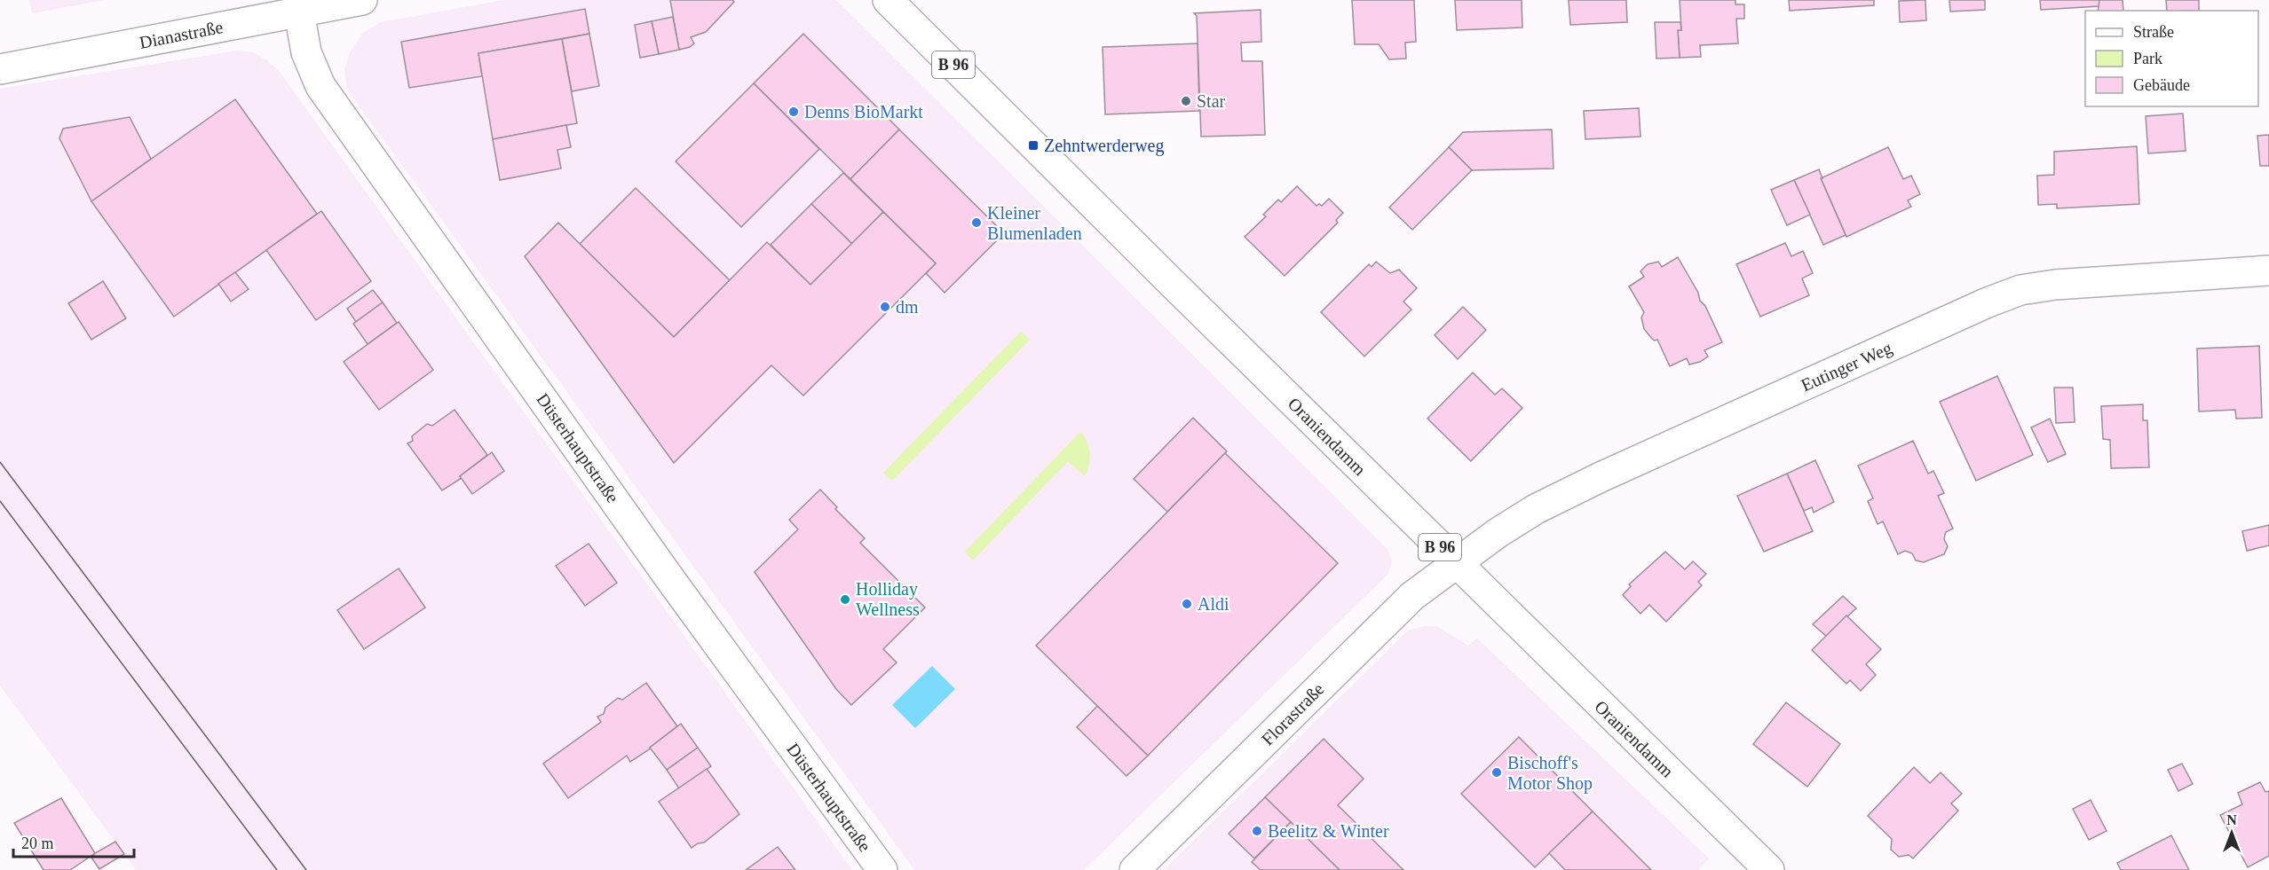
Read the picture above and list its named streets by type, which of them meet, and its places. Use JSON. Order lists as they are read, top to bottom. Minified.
{"streets":{"street":["Dianastraße","B 96","Eutinger Weg","Oraniendamm","Düsterhauptstraße","Florastraße"]},"crossings":[["Dianastraße","Düsterhauptstraße"],["Eutinger Weg","Oraniendamm"],["Eutinger Weg","Florastraße"],["Oraniendamm","Florastraße"]],"places":{"other":["Star","Denns BioMarkt","Kleiner Blumenladen","dm","Holliday Wellness","Aldi","Bischoff's Motor Shop","Beelitz & Winter"],"transit":["Zehntwerderweg"]},"legend":["Straße","Park","Gebäude"],"scale_bar":"20 m","north":"top"}
